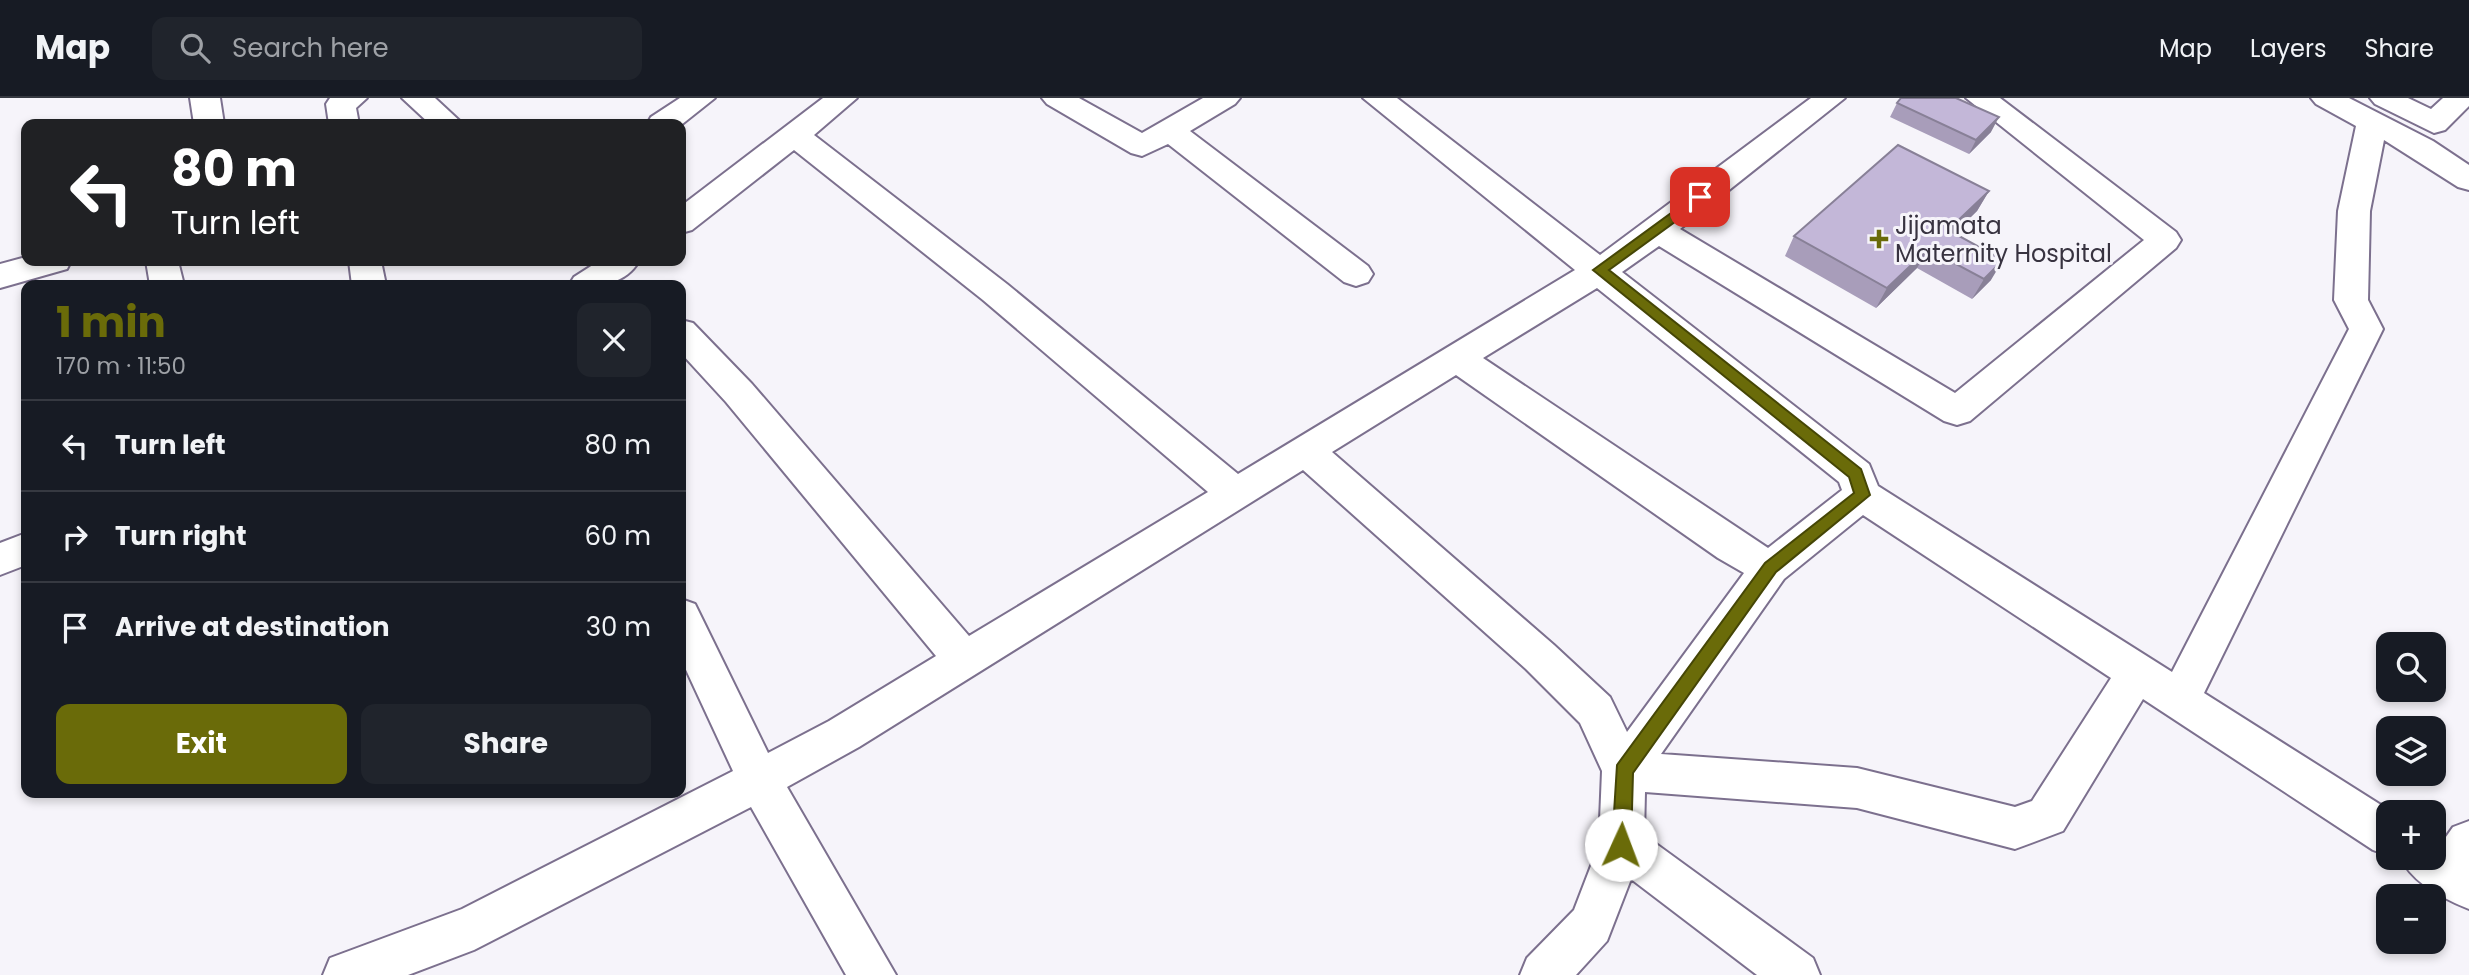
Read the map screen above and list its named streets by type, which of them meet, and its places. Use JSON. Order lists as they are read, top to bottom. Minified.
{"places":{"health":["Jijamata Maternity Hospital"]},"page":{"header":"Map","search":"Search here","nav":["Map","Layers","Share"],"turn":["80 m","Turn left"],"heading":["1 min","170 m · 11:50"],"list":[{"name":"Turn left","value":"80 m"},{"name":"Turn right","value":"60 m"},{"name":"Arrive at destination","value":"30 m"}],"map_buttons":["+","−"],"buttons":["Exit","Share"]}}
